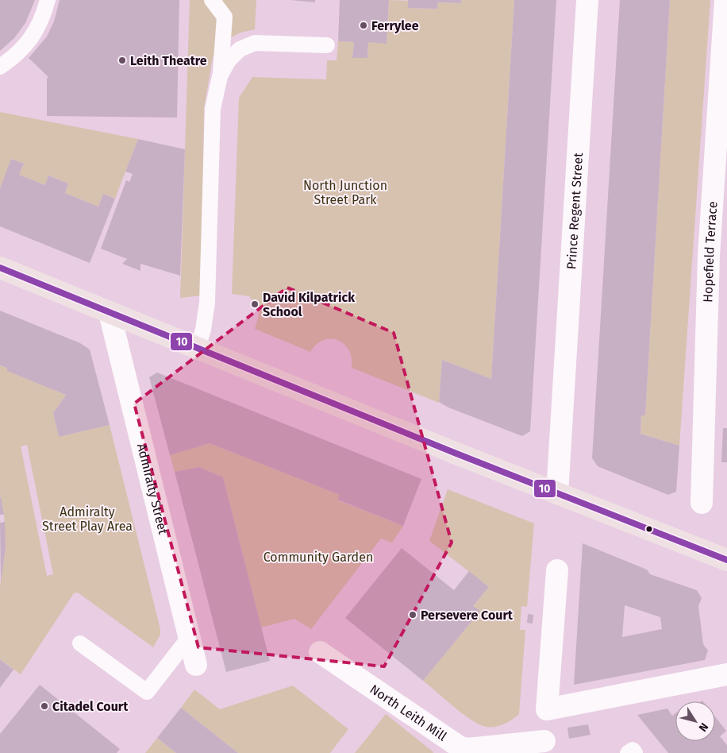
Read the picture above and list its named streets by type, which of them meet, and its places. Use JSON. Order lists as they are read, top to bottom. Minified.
{"streets":{"street":["Prince Regent Street","Hopefield Terrace","Admiralty Street","North Leith Mill"]},"parks":["North Junction Street Park","Admiralty Street Play Area","Community Garden"],"places":["Ferrylee","Leith Theatre","David Kilpatrick School","Persevere Court","Citadel Court"],"lines":["transit line 10"],"north":"bottom right"}
